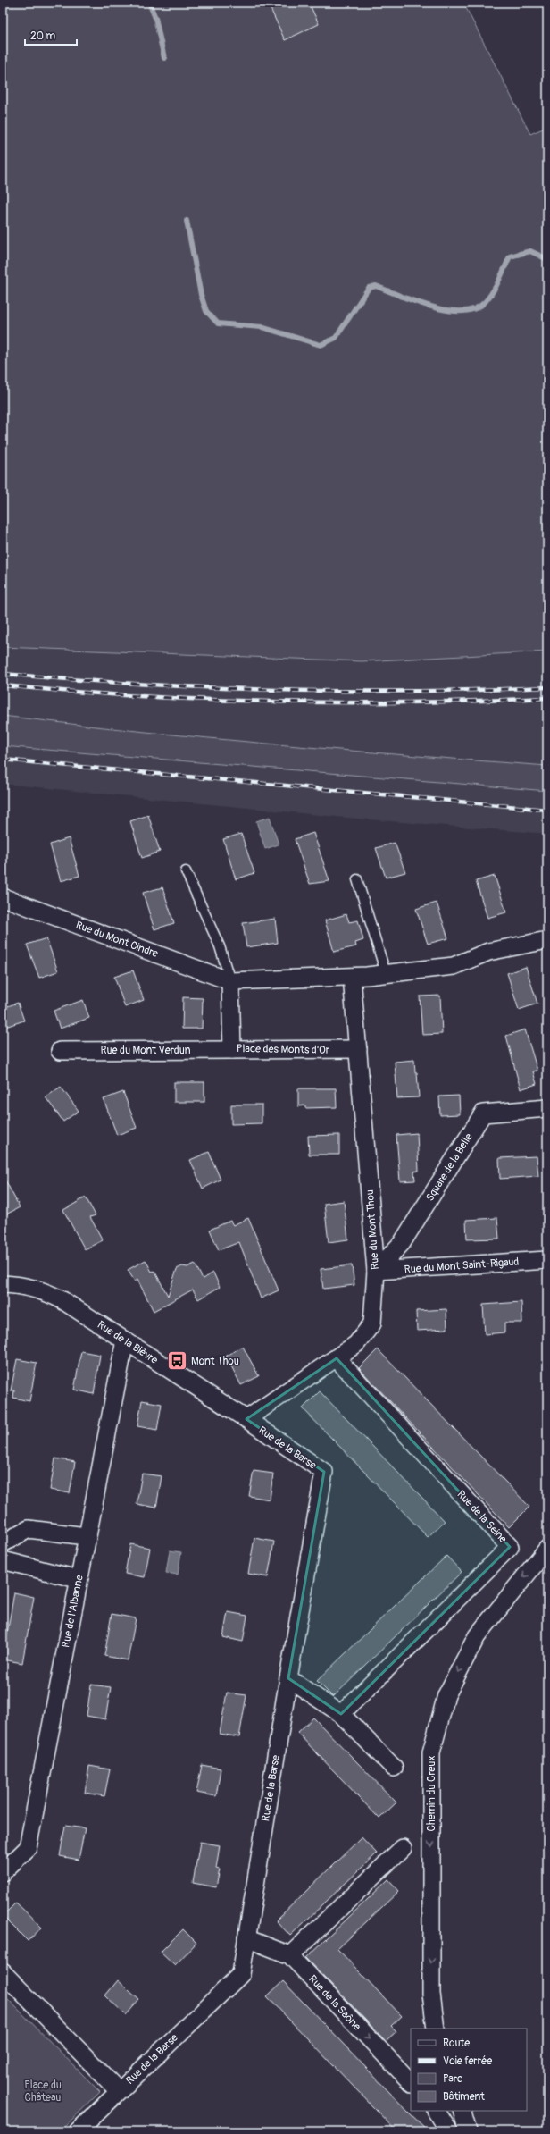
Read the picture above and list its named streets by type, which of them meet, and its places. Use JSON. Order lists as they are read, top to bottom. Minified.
{"streets":{"street":["Rue du Mont Cindre","Place des Monts d'Or","Rue du Mont Verdun","Square de la Belle","Rue du Mont Thou","Rue du Mont Saint-Rigaud","Rue de la Bièvre","Rue de la Barse","Rue de la Seine","Rue de l'Albanne","Chemin du Creux","Rue de la Saône"]},"crossings":[["Rue du Mont Cindre","Place des Monts d'Or"],["Rue du Mont Cindre","Rue du Mont Thou"],["Place des Monts d'Or","Rue du Mont Verdun"],["Place des Monts d'Or","Rue du Mont Thou"],["Square de la Belle","Rue du Mont Thou"],["Square de la Belle","Rue du Mont Saint-Rigaud"],["Rue du Mont Thou","Rue du Mont Saint-Rigaud"],["Rue du Mont Thou","Rue de la Bièvre"],["Rue du Mont Thou","Rue de la Barse"],["Rue du Mont Thou","Rue de la Seine"],["Rue de la Bièvre","Rue de la Barse"],["Rue de la Bièvre","Rue de l'Albanne"],["Rue de la Barse","Rue de la Saône"]],"one_way":["Chemin du Creux","Rue de la Saône"],"parks":["Place du Château"],"places":{"bus stop":["Mont Thou"]},"legend":["Route","Voie ferrée","Parc","Bâtiment"],"scale_bar":"20 m"}
